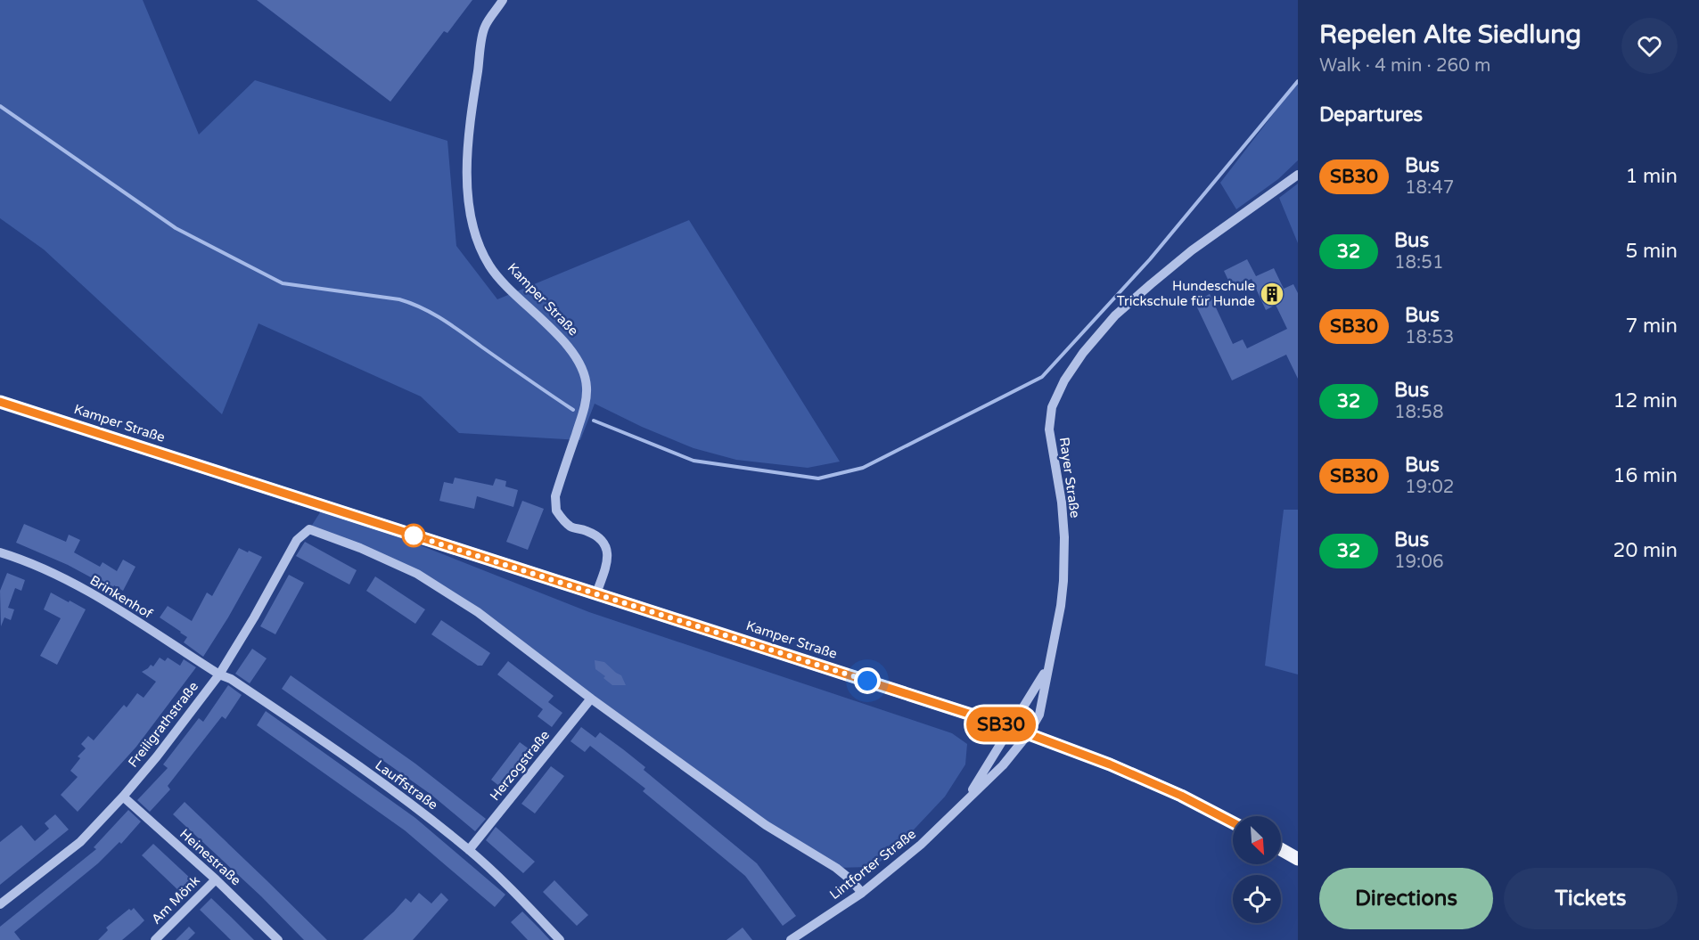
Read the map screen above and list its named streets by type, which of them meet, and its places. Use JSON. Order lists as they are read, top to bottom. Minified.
{"streets":{"main road":["Kamper Straße"],"street":["Rayer Straße","Brinkenhof","Freiligrathstraße","Herzogstraße","Lauffstraße","Heinestraße","Lintforter Straße","Am Mönk"]},"crossings":[["Kamper Straße","Rayer Straße"],["Kamper Straße","Lintforter Straße"],["Rayer Straße","Lintforter Straße"],["Brinkenhof","Freiligrathstraße"],["Brinkenhof","Lauffstraße"],["Freiligrathstraße","Herzogstraße"],["Freiligrathstraße","Lauffstraße"],["Freiligrathstraße","Heinestraße"],["Herzogstraße","Lauffstraße"],["Heinestraße","Am Mönk"]],"places":{"building":["Hundeschule Trickschule für Hunde"]},"lines":["bus line SB30"],"north":"bottom right","page":{"on_map":"SB30","heading":[["Repelen Alte Siedlung","Walk · 4 min · 260 m"],"Departures"],"list":[{"mark":"SB30","name":"Bus","note":"18:47","value":"1 min"},{"mark":"32","name":"Bus","note":"18:51","value":"5 min"},{"mark":"SB30","name":"Bus","note":"18:53","value":"7 min"},{"mark":"32","name":"Bus","note":"18:58","value":"12 min"},{"mark":"SB30","name":"Bus","note":"19:02","value":"16 min"},{"mark":"32","name":"Bus","note":"19:06","value":"20 min"}],"buttons":["Directions","Tickets"]}}
